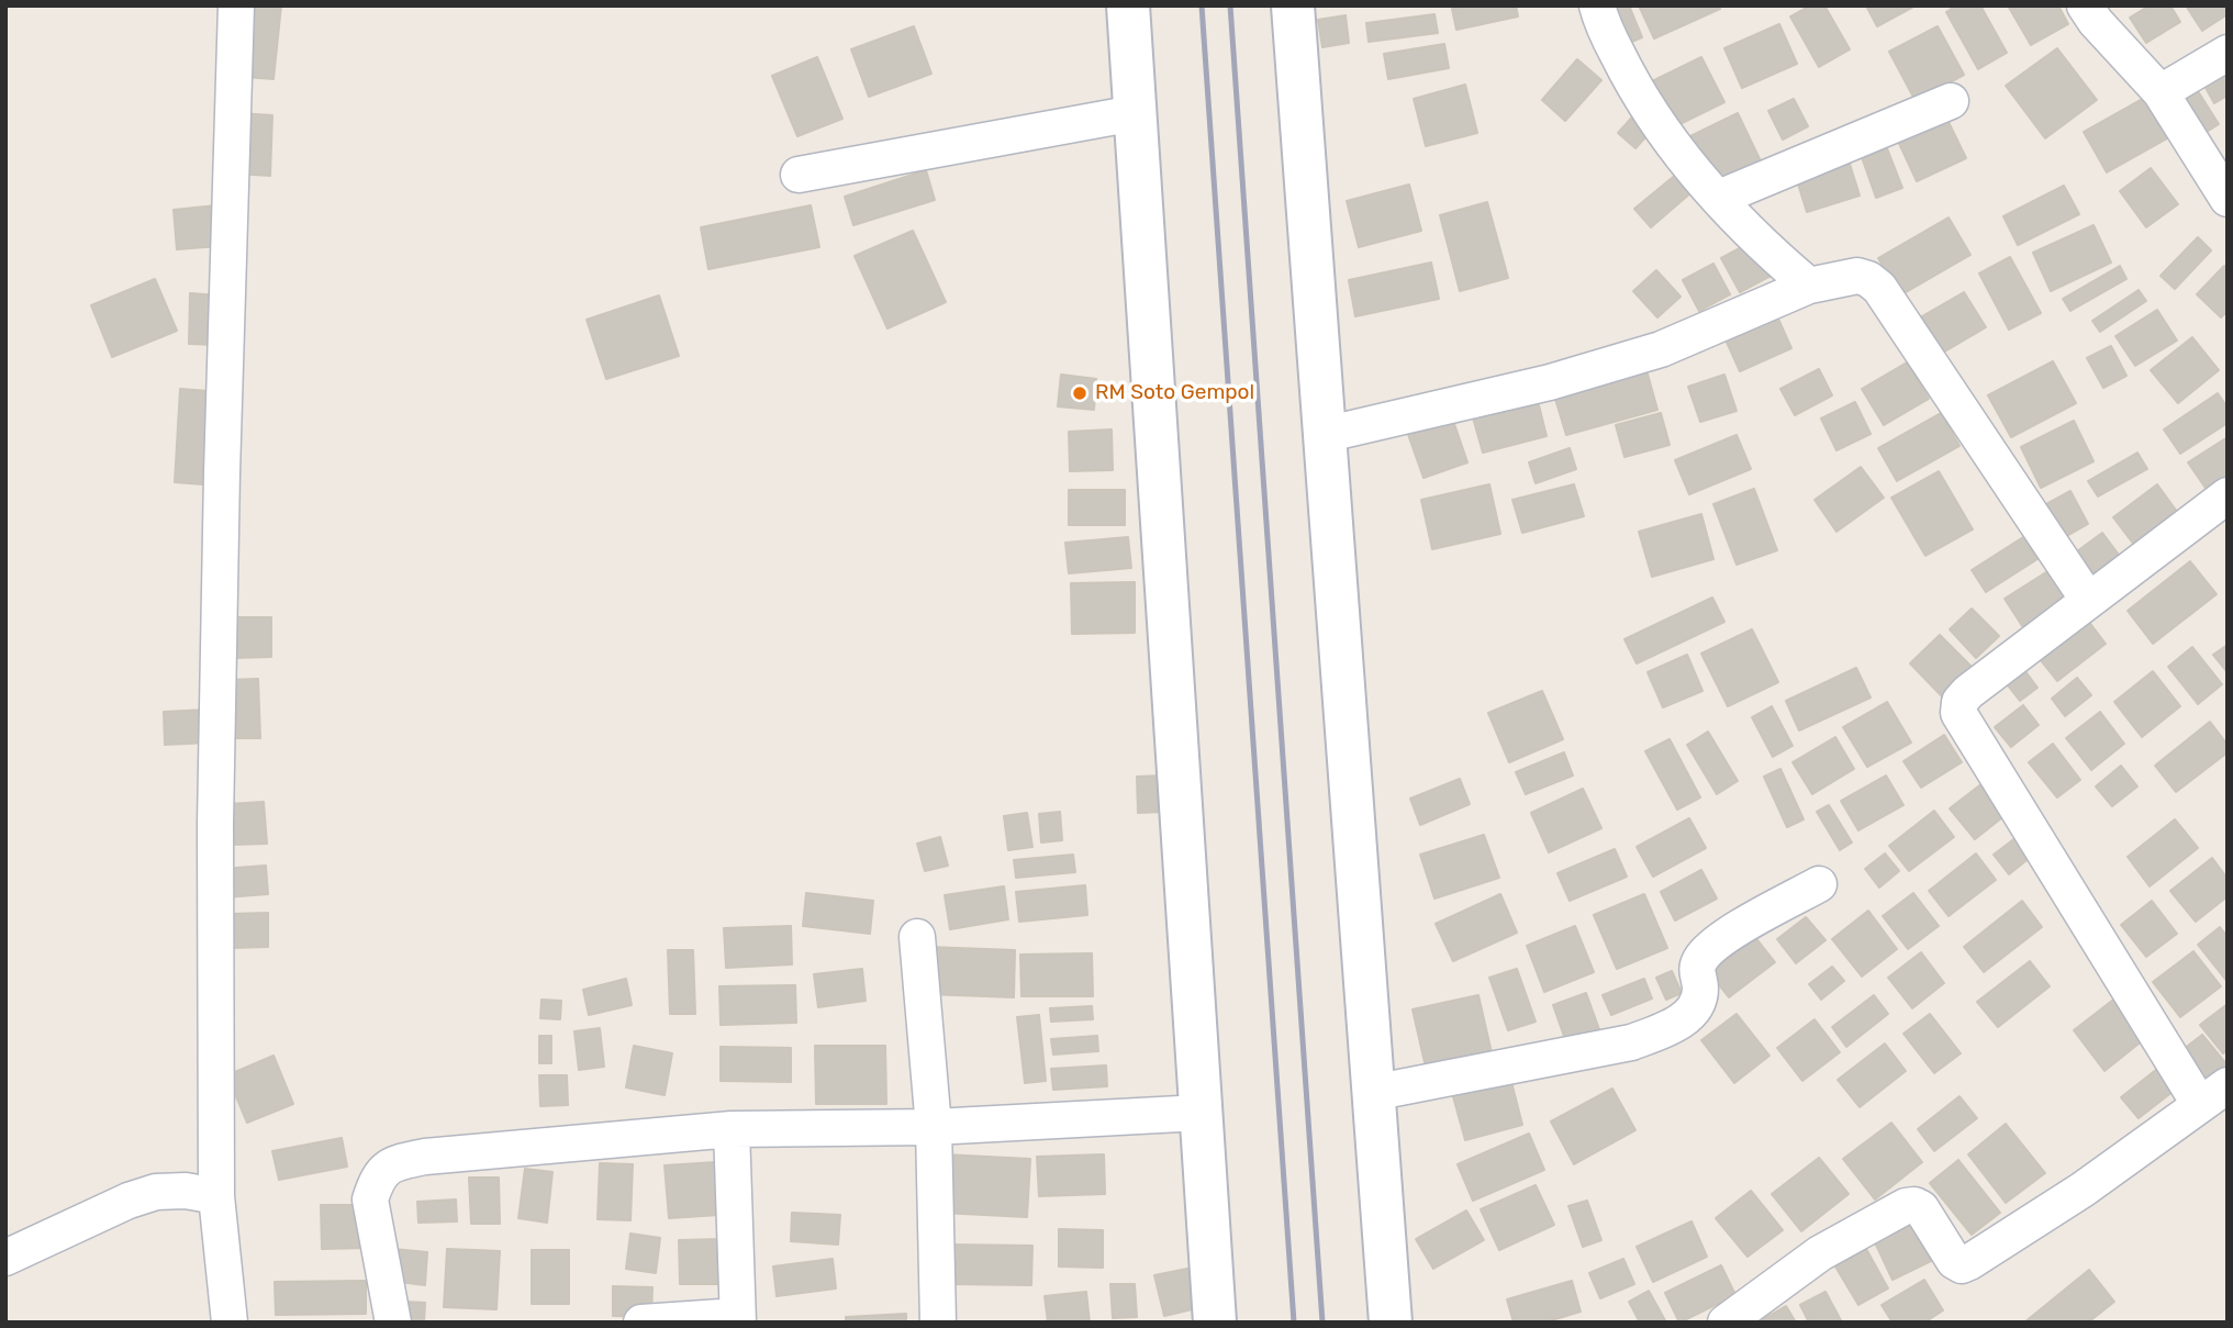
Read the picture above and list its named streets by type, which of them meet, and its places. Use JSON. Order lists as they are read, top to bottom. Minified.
{"places":["RM Soto Gempol"]}
